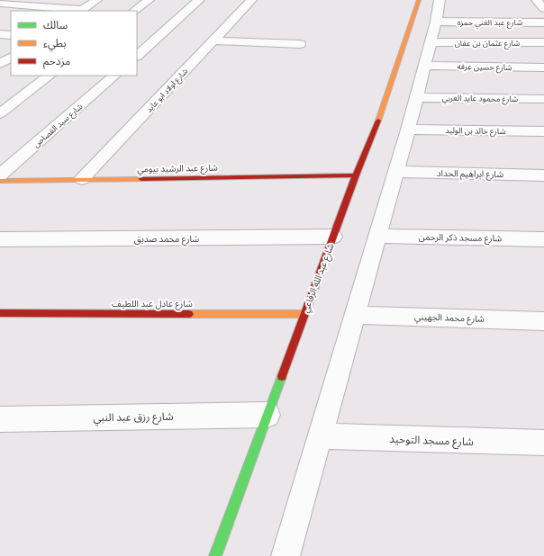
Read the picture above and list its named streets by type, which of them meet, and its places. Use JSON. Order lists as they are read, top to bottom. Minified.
{"streets":{"street":["شارع عبد الغني حمزه","شارع عثمان بن عفان","شارع حسين عرفه","شارع اولاد ابو عايد","شارع محمود عايد العربي","شارع سيد القصاص","شارع خالد بن الوليد","شارع عبد الرشيد بيومي","شارع ابراهيم الحداد","شارع مسجد ذكر الرحمن","شارع محمد صديق","شارع عبد الله الرفاعي","شارع عادل عبد اللطيف","شارع محمد الجهيني","شارع رزق عبد النبي","شارع مسجد التوحيد"]},"crossings":[["شارع اولاد ابو عايد","شارع عبد الرشيد بيومي"],["شارع عبد الرشيد بيومي","شارع عبد الله الرفاعي"],["شارع محمد صديق","شارع عبد الله الرفاعي"],["شارع عبد الله الرفاعي","شارع عادل عبد اللطيف"],["شارع عبد الله الرفاعي","شارع رزق عبد النبي"]],"legend":["سالك","بطيء","مزدحم"]}
